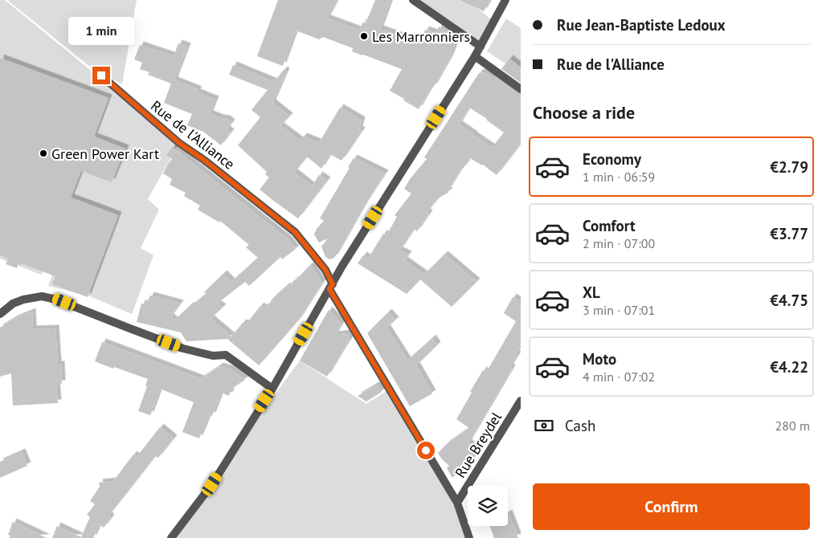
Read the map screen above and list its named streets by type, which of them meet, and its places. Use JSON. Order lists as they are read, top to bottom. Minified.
{"streets":{"street":["Rue de l'Alliance","Rue Breydel"]},"crossings":[["Rue de l'Alliance","Rue Breydel"]],"places":["Les Marronniers","Green Power Kart"],"page":{"banner":["Rue Jean-Baptiste Ledoux","Rue de l'Alliance"],"bubble":"1 min","heading":"Choose a ride","list":[{"name":"Economy","note":"1 min · 06:59","value":"€2.79"},{"name":"Comfort","note":"2 min · 07:00","value":"€3.77"},{"name":"XL","note":"3 min · 07:01","value":"€4.75"},{"name":"Moto","note":"4 min · 07:02","value":"€4.22"}],"pay":["Cash","280 m"],"buttons":"Confirm"}}
